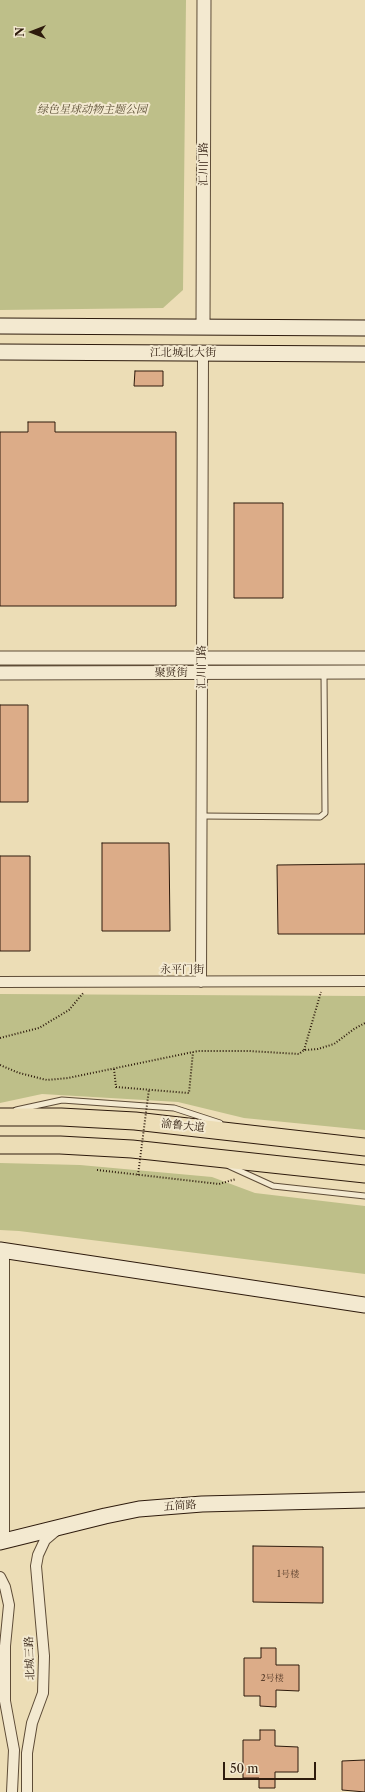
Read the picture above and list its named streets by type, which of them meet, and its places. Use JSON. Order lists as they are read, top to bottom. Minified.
{"streets":{"highway":["渝鲁大道"],"main road":["江北城北大街","五简路"],"street":["汇川门路","聚贤街","永平门街","北城三路"]},"crossings":[["汇川门路","江北城北大街"],["汇川门路","聚贤街"],["汇川门路","永平门街"],["五简路","北城三路"]],"parks":["绿色星球动物主题公园"],"house_numbers":["1号楼","2号楼"],"scale_bar":"50 m","north":"left"}
